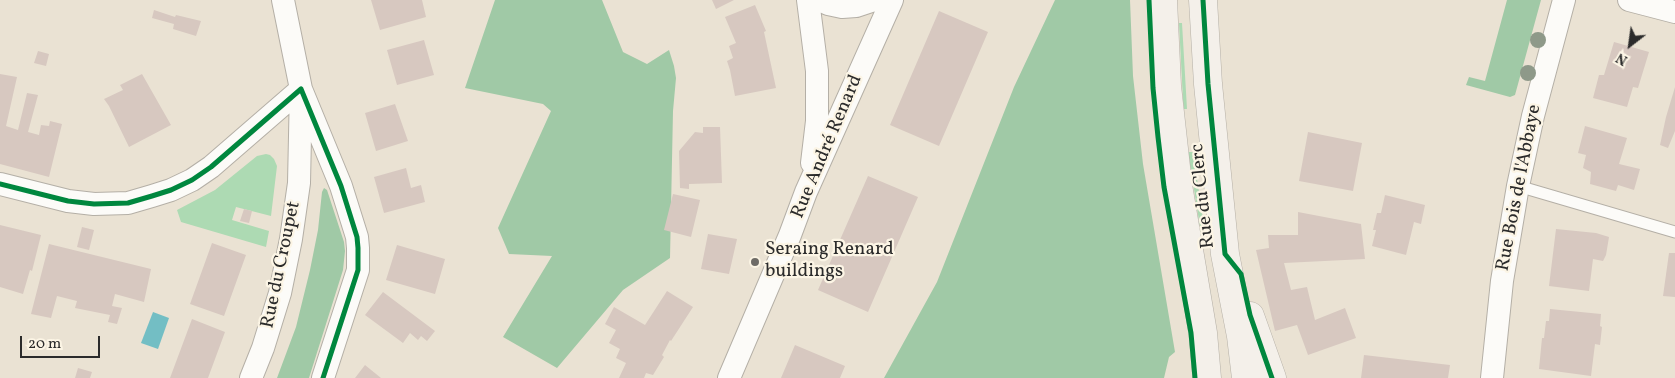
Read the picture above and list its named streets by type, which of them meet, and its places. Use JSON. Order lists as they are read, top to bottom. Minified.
{"streets":{"street":["Rue André Renard","Rue Bois de l'Abbaye","Rue du Clerc","Rue du Croupet"]},"places":["Seraing Renard buildings"],"scale_bar":"20 m","north":"bottom left"}
